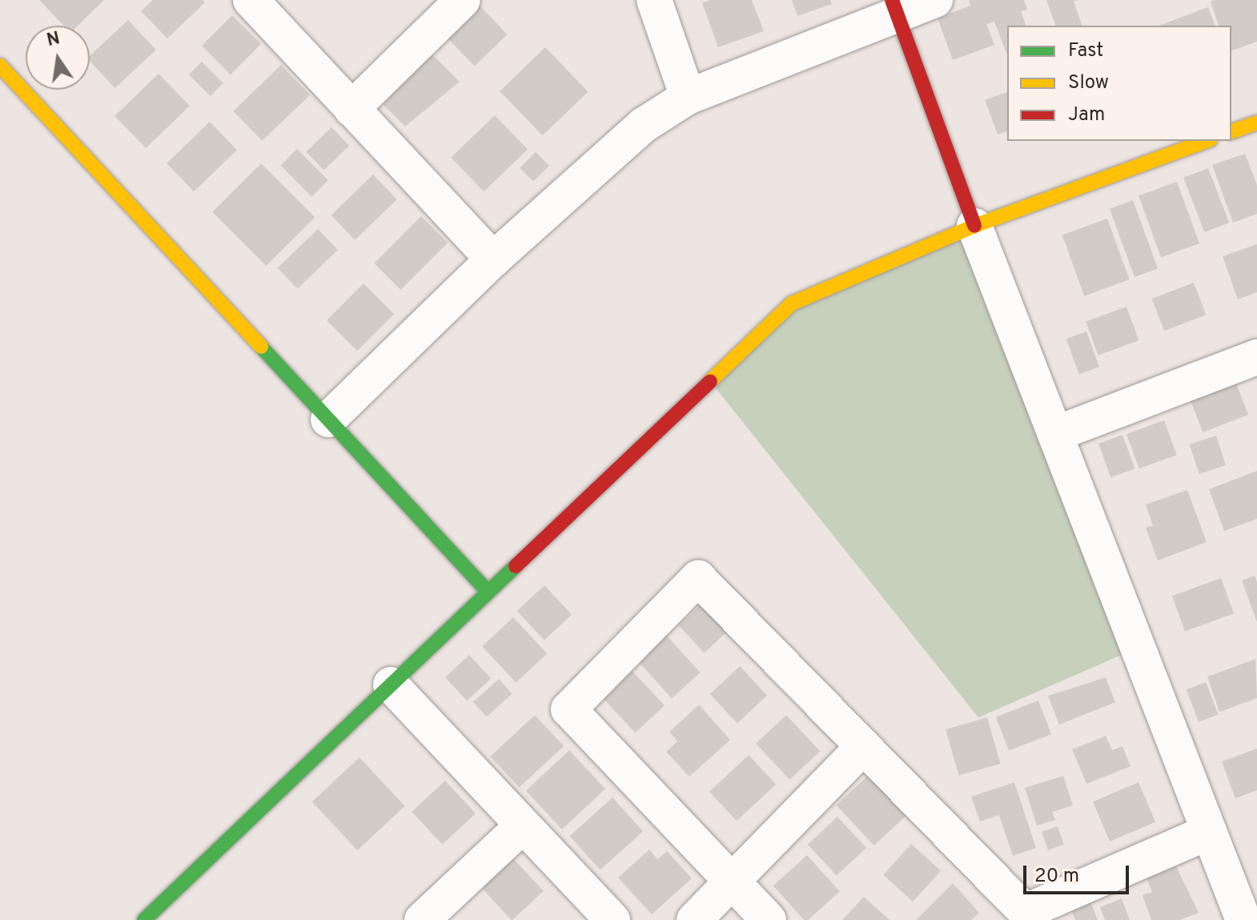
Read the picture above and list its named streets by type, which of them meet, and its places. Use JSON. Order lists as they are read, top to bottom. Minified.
{"legend":["Fast","Slow","Jam"],"scale_bar":"20 m","north":"top"}
